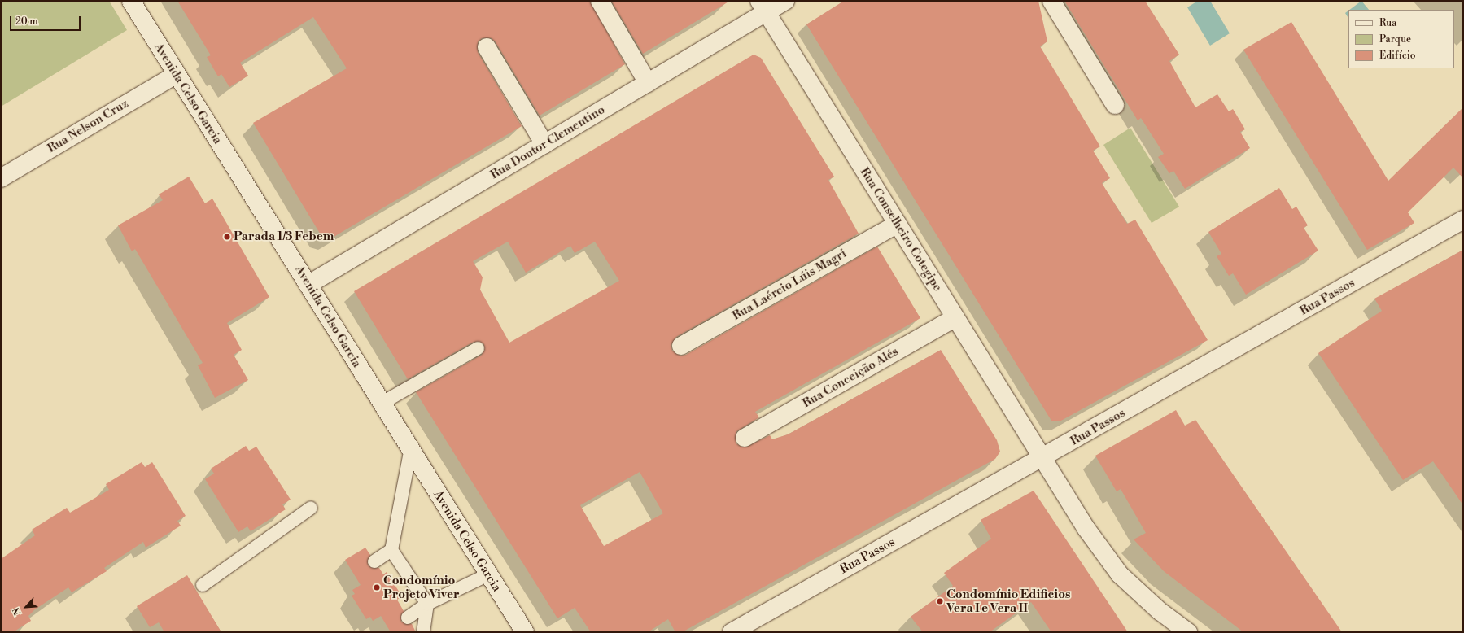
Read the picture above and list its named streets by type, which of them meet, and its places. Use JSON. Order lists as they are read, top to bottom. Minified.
{"streets":{"street":["Avenida Celso Garcia","Rua Nelson Cruz","Rua Doutor Clementino","Rua Conselheiro Cotegipe","Rua Laércio Lúis Magri","Rua Passos","Rua Conceição Alés"]},"crossings":[["Avenida Celso Garcia","Rua Nelson Cruz"],["Avenida Celso Garcia","Rua Doutor Clementino"],["Rua Doutor Clementino","Rua Conselheiro Cotegipe"],["Rua Conselheiro Cotegipe","Rua Laércio Lúis Magri"],["Rua Conselheiro Cotegipe","Rua Passos"],["Rua Conselheiro Cotegipe","Rua Conceição Alés"]],"places":["Parada 1/3 Febem","Condomínio Projeto Viver","Condomínio Edificios Vera I e Vera II"],"legend":["Rua","Parque","Edifício"],"scale_bar":"20 m","north":"bottom left"}
